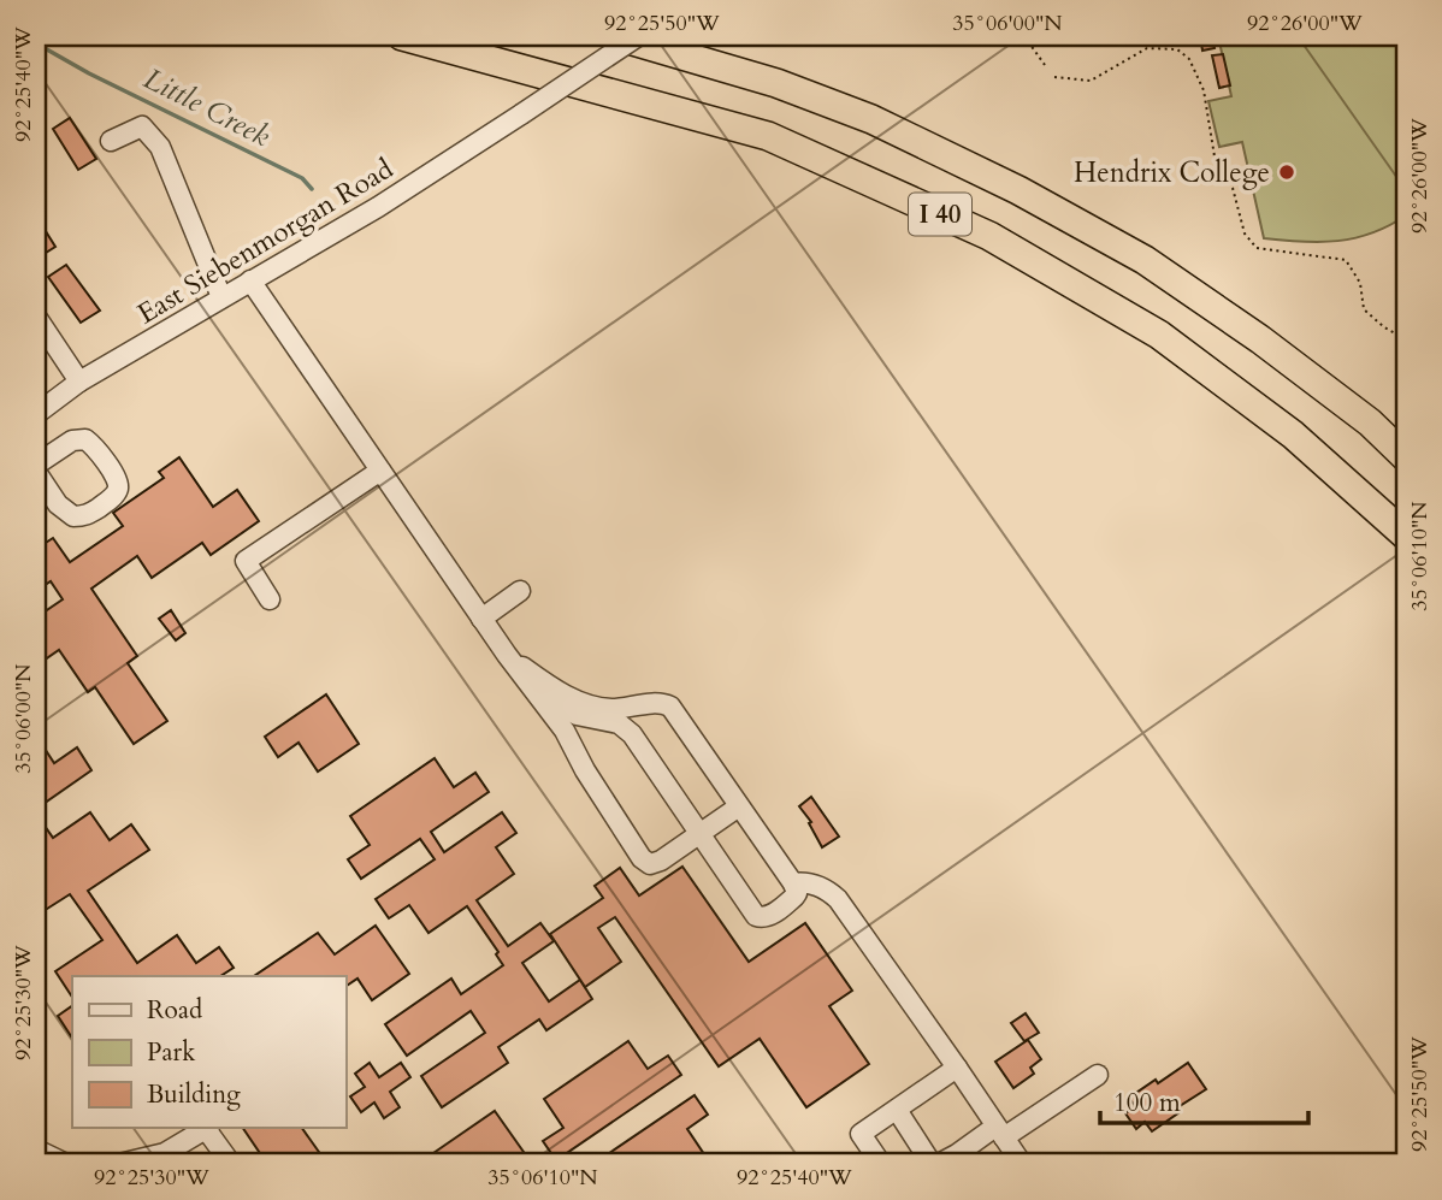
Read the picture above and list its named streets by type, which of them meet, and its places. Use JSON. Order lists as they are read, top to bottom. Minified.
{"streets":{"highway":["I 40"],"street":["East Siebenmorgan Road"]},"water":["Little Creek"],"places":["Hendrix College"],"legend":["Road","Park","Building"],"scale_bar":"100 m","coordinates":["92°25'50\"W","35°06'00\"N","92°26'00\"W","92°25'40\"W","35°06'10\"N","92°25'30\"W"]}
